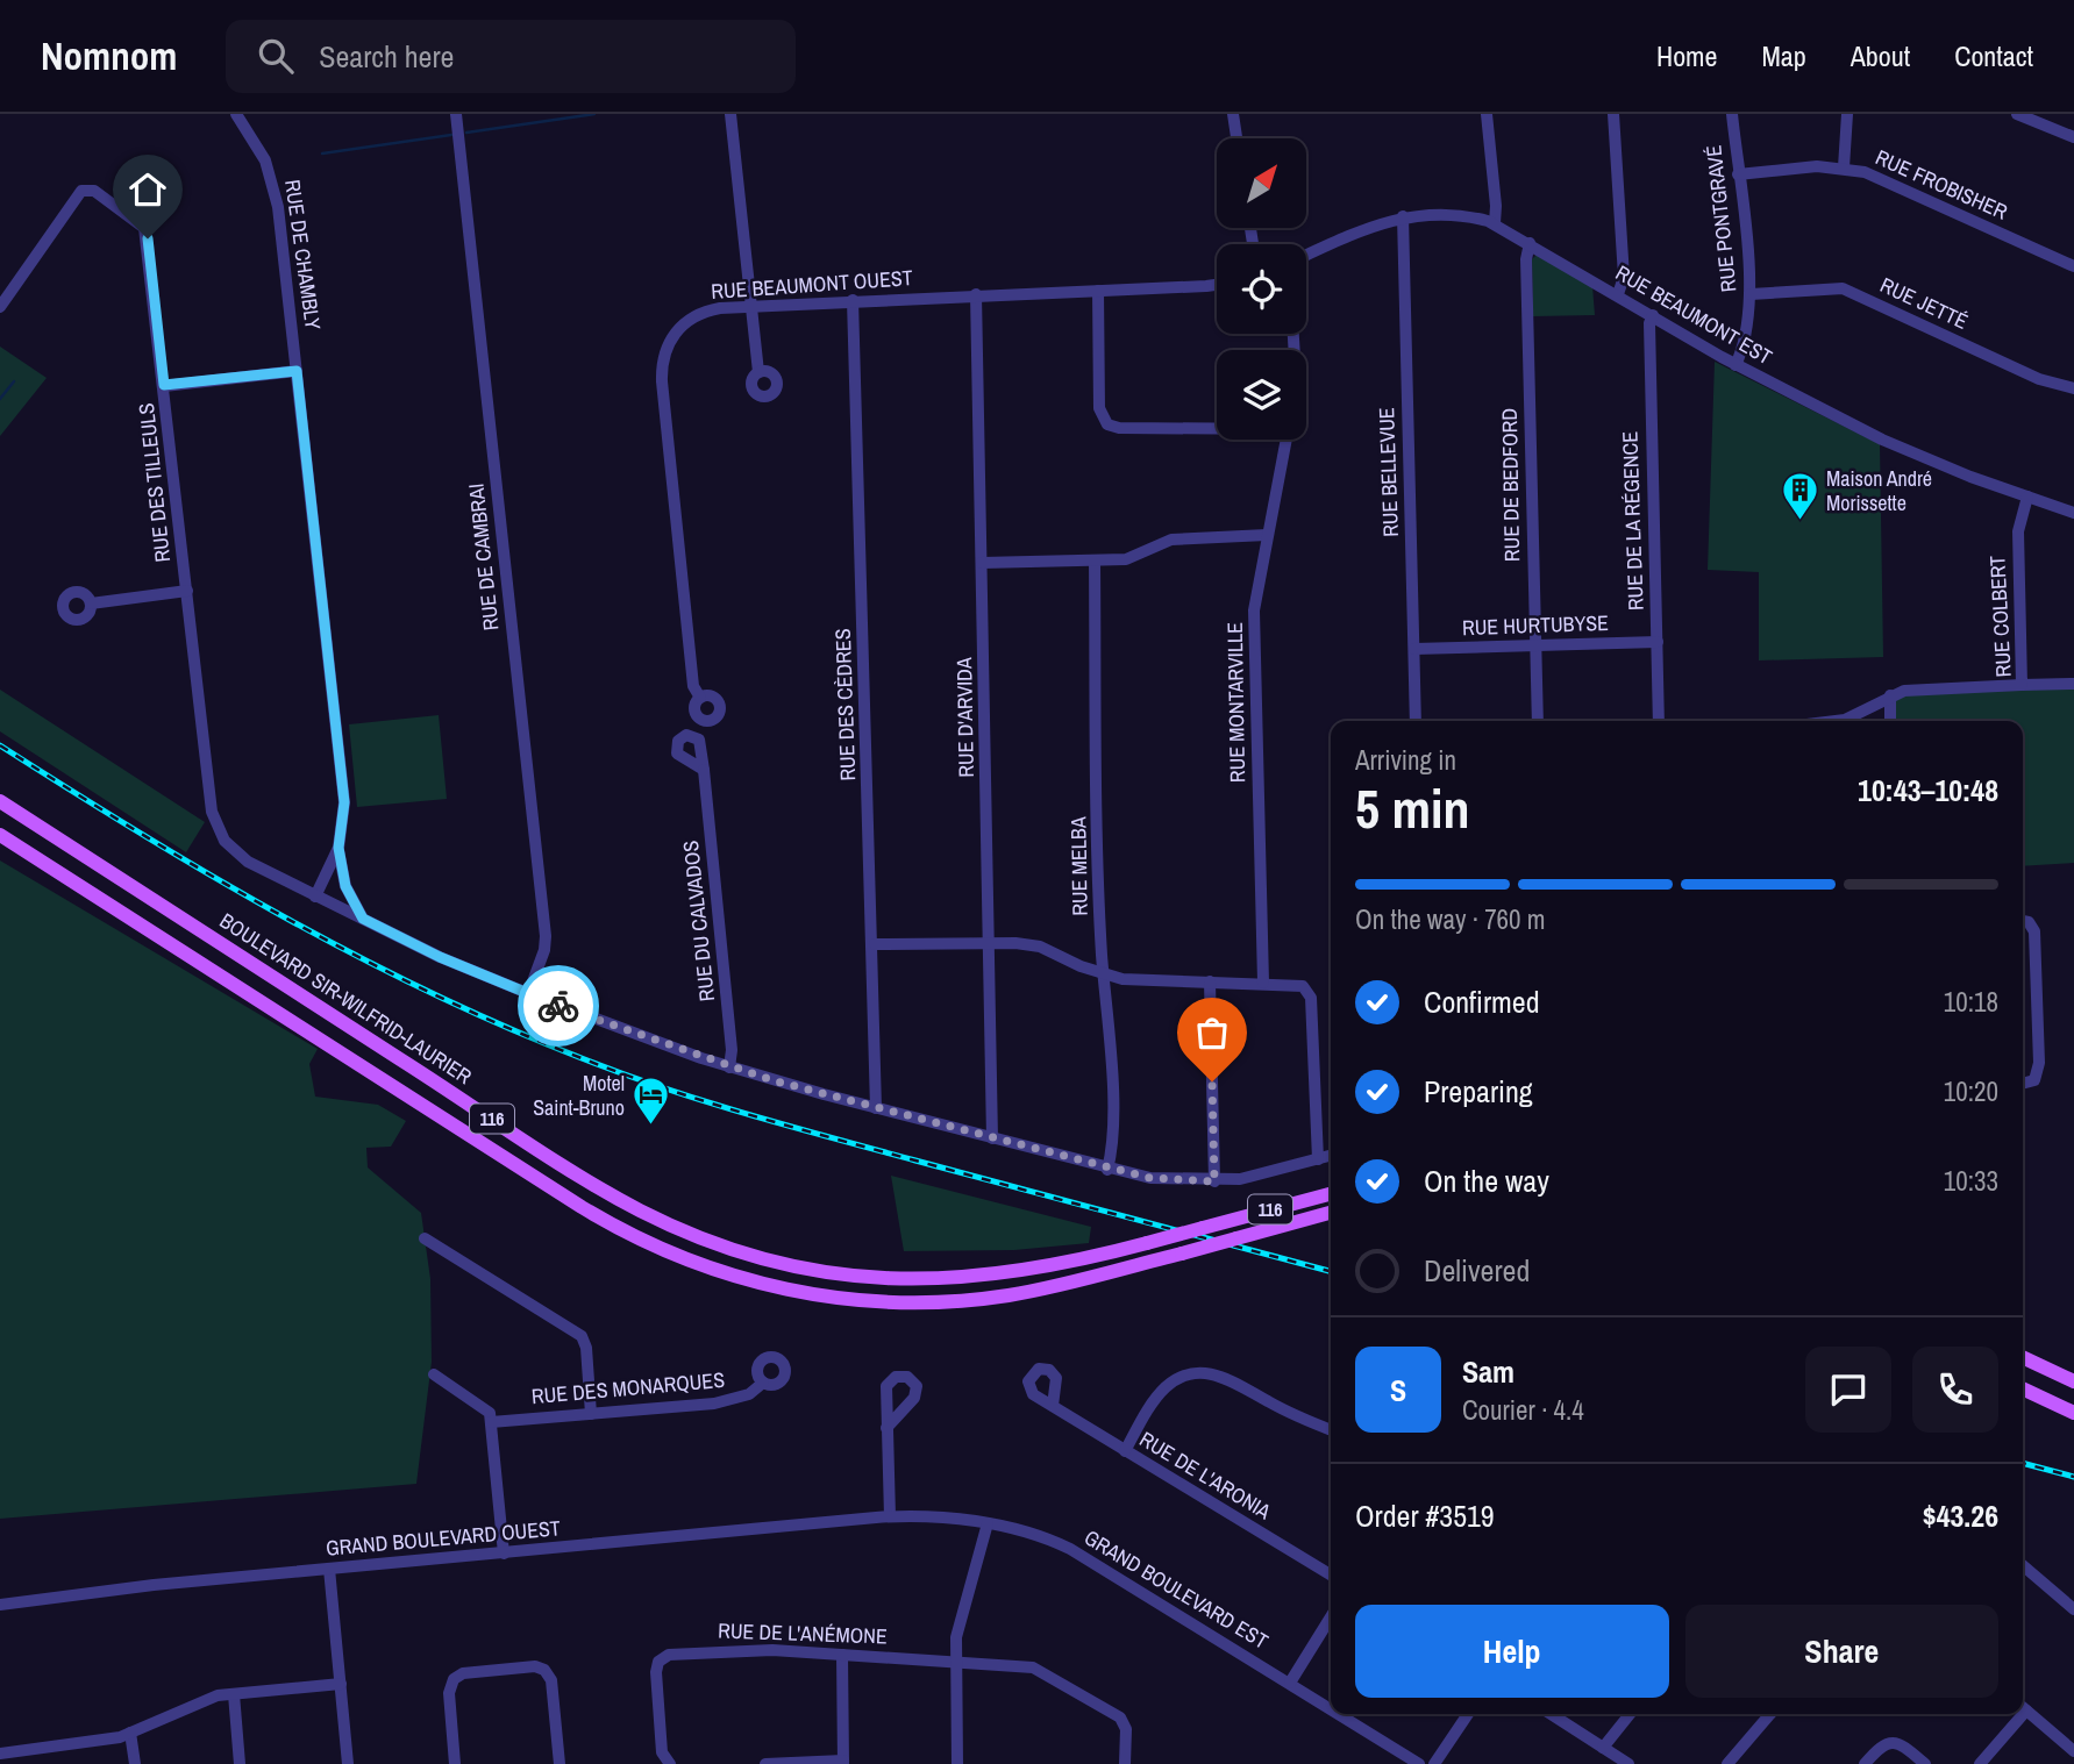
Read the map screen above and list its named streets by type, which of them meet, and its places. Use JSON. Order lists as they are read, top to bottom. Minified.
{"streets":{"main road":["BOULEVARD SIR-WILFRID-LAURIER","116"],"street":["RUE FROBISHER","RUE PONTGRAVÉ","RUE DE CHAMBLY","RUE BEAUMONT OUEST","RUE JETTÉ","RUE BEAUMONT EST","RUE BELLEVUE","RUE DES TILLEULS","RUE DE BEDFORD","RUE DE LA RÉGENCE","RUE DE CAMBRAI","RUE COLBERT","RUE HURTUBYSE","RUE MONTARVILLE","RUE DES CÈDRES","RUE D'ARVIDA","RUE MELBA","RUE DU CALVADOS","RUE DES MONARQUES","RUE DE L'ARONIA","GRAND BOULEVARD OUEST","GRAND BOULEVARD EST","RUE DE L'ANÉMONE"]},"crossings":[["RUE FROBISHER","RUE PONTGRAVÉ"],["RUE PONTGRAVÉ","RUE JETTÉ"],["RUE PONTGRAVÉ","RUE BEAUMONT EST"],["RUE DE CHAMBLY","RUE DES TILLEULS"],["RUE BEAUMONT OUEST","RUE DES CÈDRES"],["RUE BEAUMONT OUEST","RUE D'ARVIDA"],["RUE BEAUMONT EST","RUE BELLEVUE"],["RUE BEAUMONT EST","RUE DE BEDFORD"],["RUE BEAUMONT EST","RUE DE LA RÉGENCE"],["RUE BEAUMONT EST","RUE COLBERT"],["RUE BELLEVUE","RUE HURTUBYSE"],["RUE DE BEDFORD","RUE HURTUBYSE"],["RUE DE LA RÉGENCE","RUE HURTUBYSE"],["GRAND BOULEVARD OUEST","GRAND BOULEVARD EST"]],"places":{"building":["Maison André Morissette"],"hotel":["Motel Saint-Bruno"]},"north":"top right","page":{"header":"Nomnom","search":"Search here","nav":["Home","Map","About","Contact"],"heading":["5 min","Arriving in","10:43–10:48"],"panel":["Sam","Courier · 4.4","Order #3519","$43.26"],"bar":"On the way · 760 m","list":[["Confirmed","10:18"],["Preparing","10:20"],["On the way","10:33"],"Delivered"],"round":"S","buttons":["Help","Share"]}}
